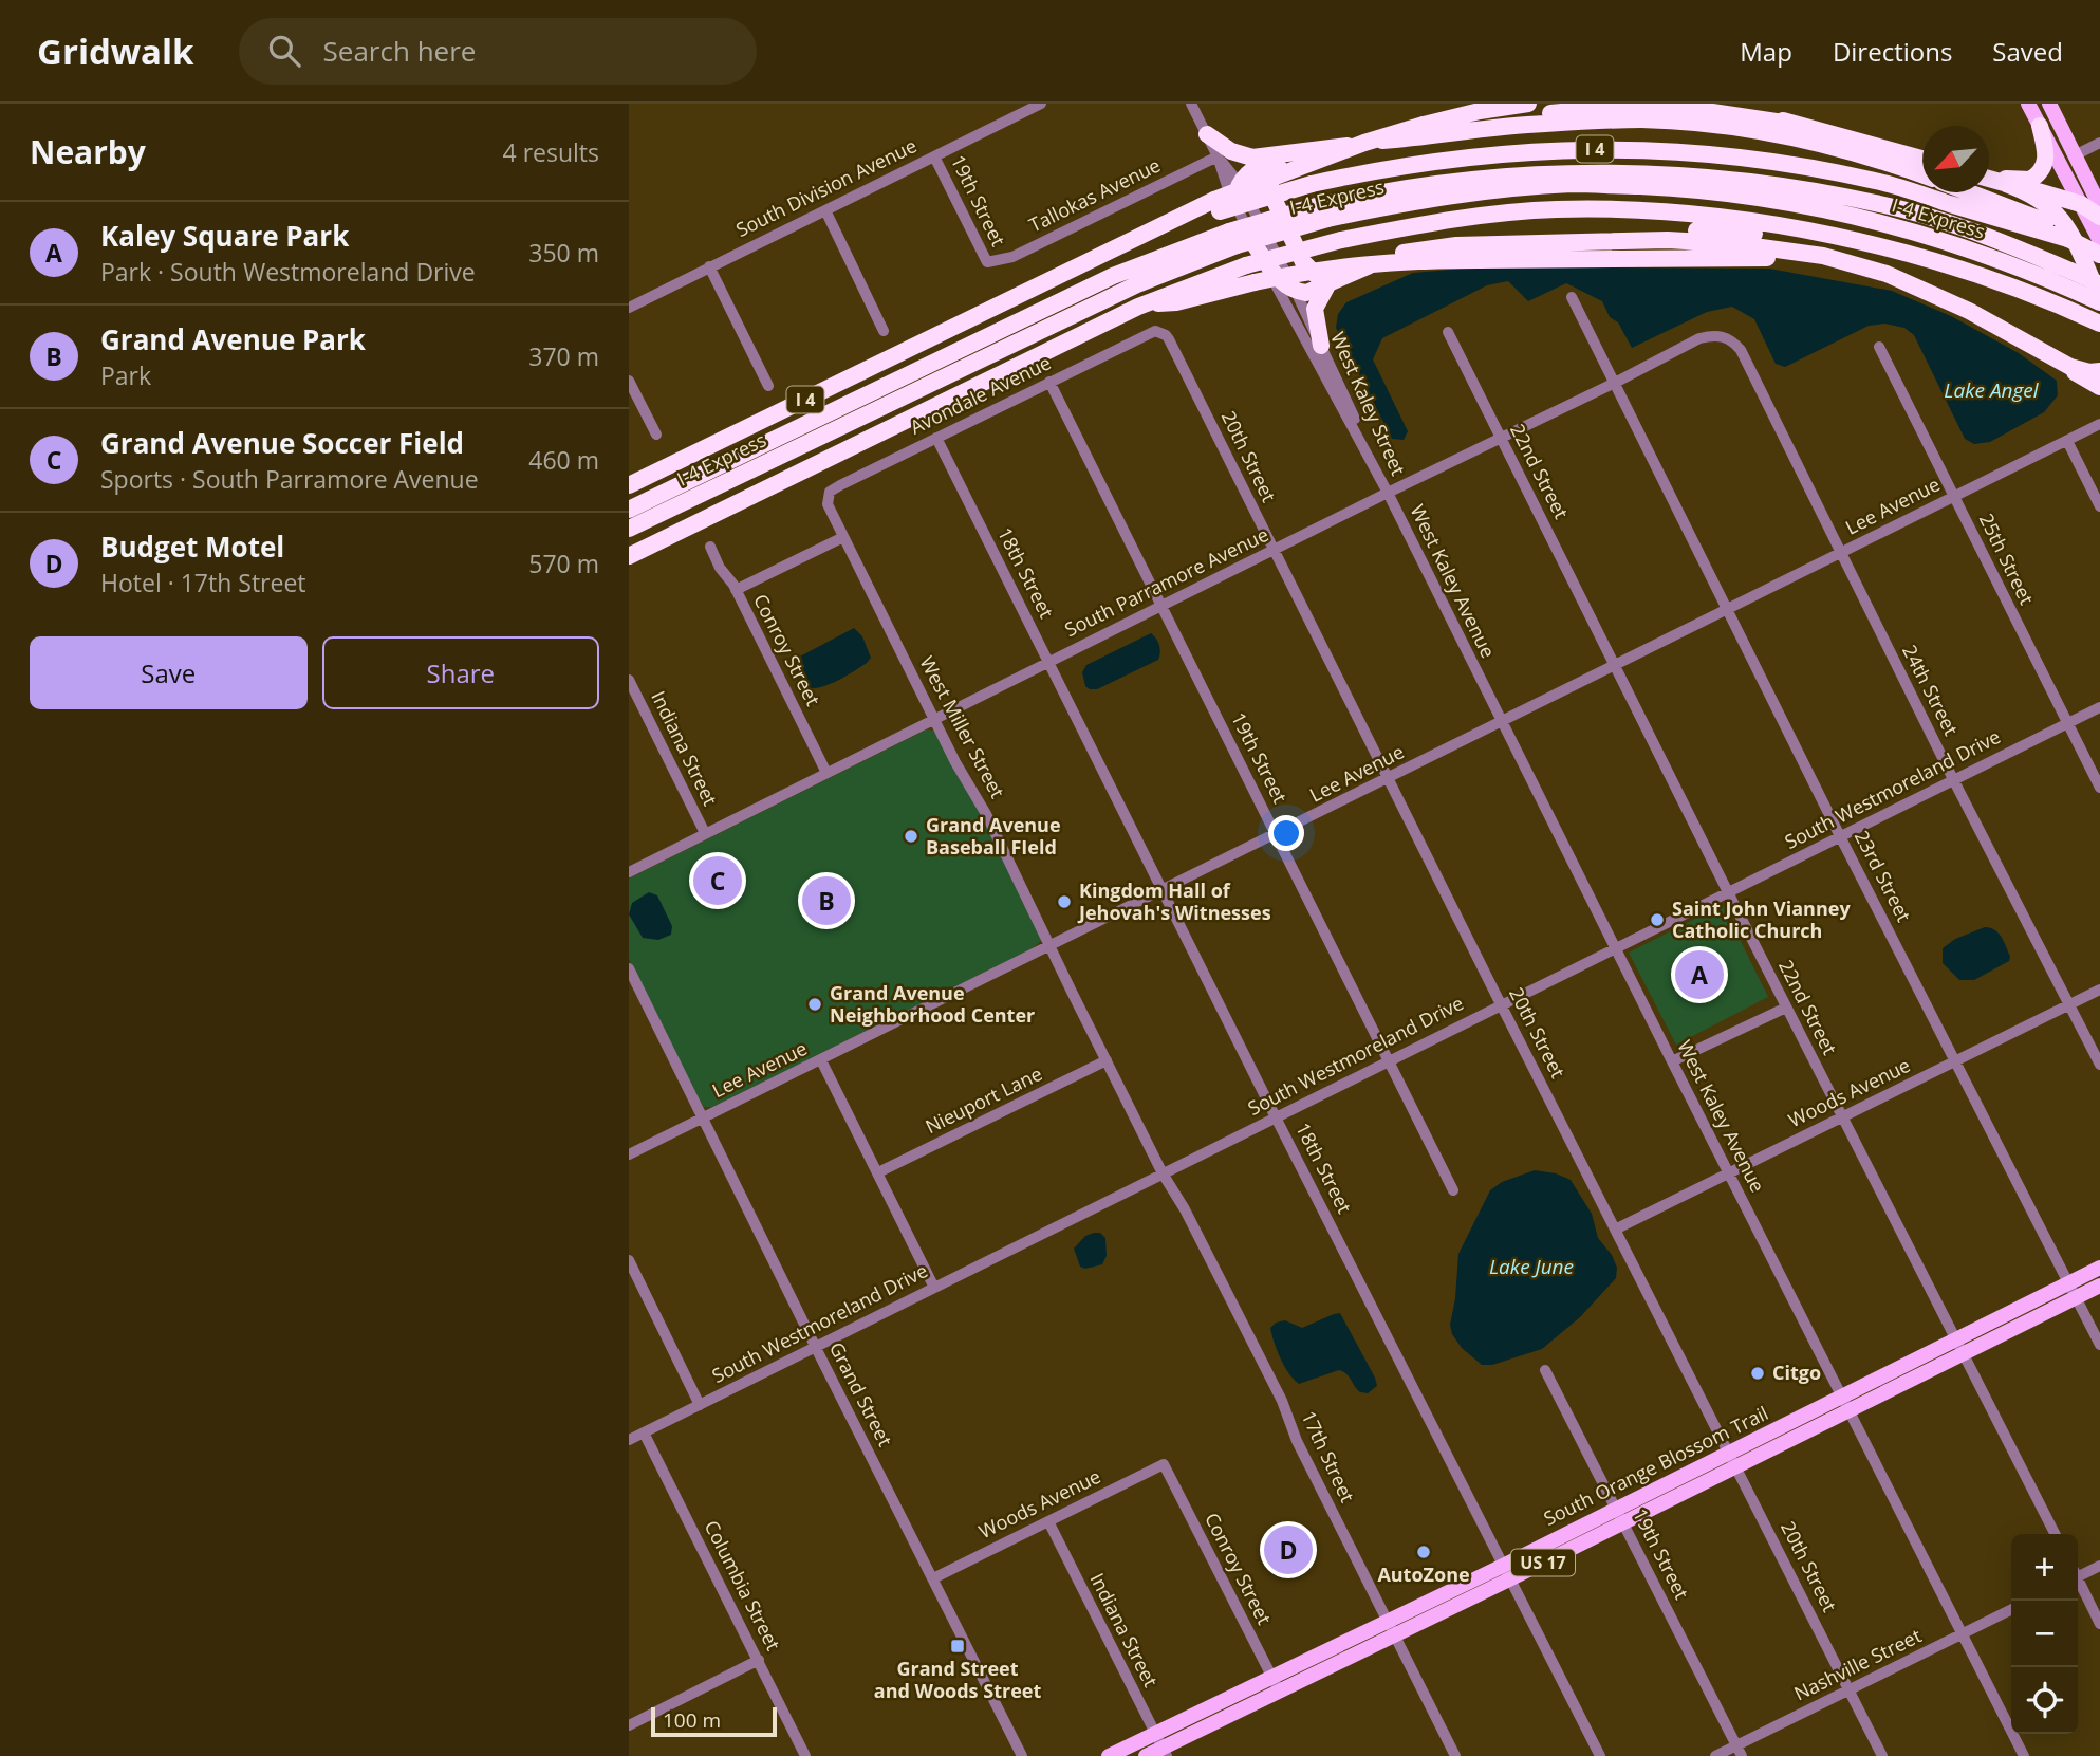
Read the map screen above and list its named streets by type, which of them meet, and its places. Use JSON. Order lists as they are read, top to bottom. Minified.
{"streets":{"highway":["I 4","I-4 Express"],"main road":["South Orange Blossom Trail","US 17"],"street":["South Division Avenue","Tallokas Avenue","19th Street","Avondale Avenue","West Kaley Street","20th Street","22nd Street","Lee Avenue","25th Street","18th Street","West Kaley Avenue","South Parramore Avenue","Conroy Street","24th Street","West Miller Street","Indiana Street","South Westmoreland Drive","23rd Street","Woods Avenue","Nieuport Lane","Grand Street","17th Street","Columbia Street","Nashville Street"]},"crossings":[["South Division Avenue","19th Street"],["Tallokas Avenue","19th Street"],["Tallokas Avenue","West Kaley Street"],["19th Street","Avondale Avenue"],["19th Street","Lee Avenue"],["19th Street","South Parramore Avenue"],["19th Street","South Westmoreland Drive"],["19th Street","South Orange Blossom Trail"],["19th Street","Nashville Street"],["Avondale Avenue","20th Street"],["Avondale Avenue","18th Street"],["Avondale Avenue","West Miller Street"],["West Kaley Street","West Kaley Avenue"],["West Kaley Street","South Parramore Avenue"],["20th Street","Lee Avenue"],["20th Street","South Parramore Avenue"],["20th Street","South Westmoreland Drive"],["20th Street","Woods Avenue"],["20th Street","South Orange Blossom Trail"],["20th Street","Nashville Street"],["22nd Street","Lee Avenue"],["22nd Street","South Parramore Avenue"],["22nd Street","South Westmoreland Drive"],["22nd Street","Woods Avenue"],["22nd Street","South Orange Blossom Trail"],["Lee Avenue","25th Street"],["Lee Avenue","18th Street"],["Lee Avenue","West Kaley Avenue"],["Lee Avenue","24th Street"],["Lee Avenue","West Miller Street"],["Lee Avenue","23rd Street"],["Lee Avenue","Grand Street"],["25th Street","South Westmoreland Drive"],["18th Street","South Parramore Avenue"],["18th Street","South Westmoreland Drive"],["18th Street","South Orange Blossom Trail"],["West Kaley Avenue","South Parramore Avenue"],["West Kaley Avenue","South Westmoreland Drive"],["West Kaley Avenue","Woods Avenue"],["West Kaley Avenue","South Orange Blossom Trail"],["West Kaley Avenue","Nashville Street"],["South Parramore Avenue","Conroy Street"],["South Parramore Avenue","24th Street"],["South Parramore Avenue","West Miller Street"],["South Parramore Avenue","Indiana Street"],["South Parramore Avenue","23rd Street"],["Conroy Street","Woods Avenue"],["Conroy Street","South Orange Blossom Trail"],["24th Street","South Westmoreland Drive"],["24th Street","Woods Avenue"],["West Miller Street","South Westmoreland Drive"],["West Miller Street","Nieuport Lane"],["West Miller Street","17th Street"],["Indiana Street","Woods Avenue"],["Indiana Street","South Orange Blossom Trail"],["South Westmoreland Drive","23rd Street"],["South Westmoreland Drive","Grand Street"],["South Westmoreland Drive","17th Street"],["South Westmoreland Drive","Columbia Street"],["23rd Street","Woods Avenue"],["23rd Street","South Orange Blossom Trail"],["Woods Avenue","Grand Street"],["17th Street","South Orange Blossom Trail"]],"water":["Lake Angel","Lake June"],"places":{"other":["Grand Avenue Baseball FIeld","Kingdom Hall of Jehovah's Witnesses","Saint John Vianney Catholic Church","Grand Avenue Neighborhood Center","Citgo","AutoZone"],"transit":["Grand Street and Woods Street"]},"scale_bar":"100 m","north":"bottom left","page":{"header":"Gridwalk","search":"Search here","nav":["Map","Directions","Saved"],"heading":["Nearby","4 results"],"list":[{"mark":"A","name":"Kaley Square Park","note":"Park · South Westmoreland Drive","value":"350 m"},{"mark":"B","name":"Grand Avenue Park","note":"Park","value":"370 m"},{"mark":"C","name":"Grand Avenue Soccer Field","note":"Sports · South Parramore Avenue","value":"460 m"},{"mark":"D","name":"Budget Motel","note":"Hotel · 17th Street","value":"570 m"}],"buttons":["Save","Share"],"pins":["C","B","A","D"],"map_buttons":["+","−"],"scale":"100 m"}}
